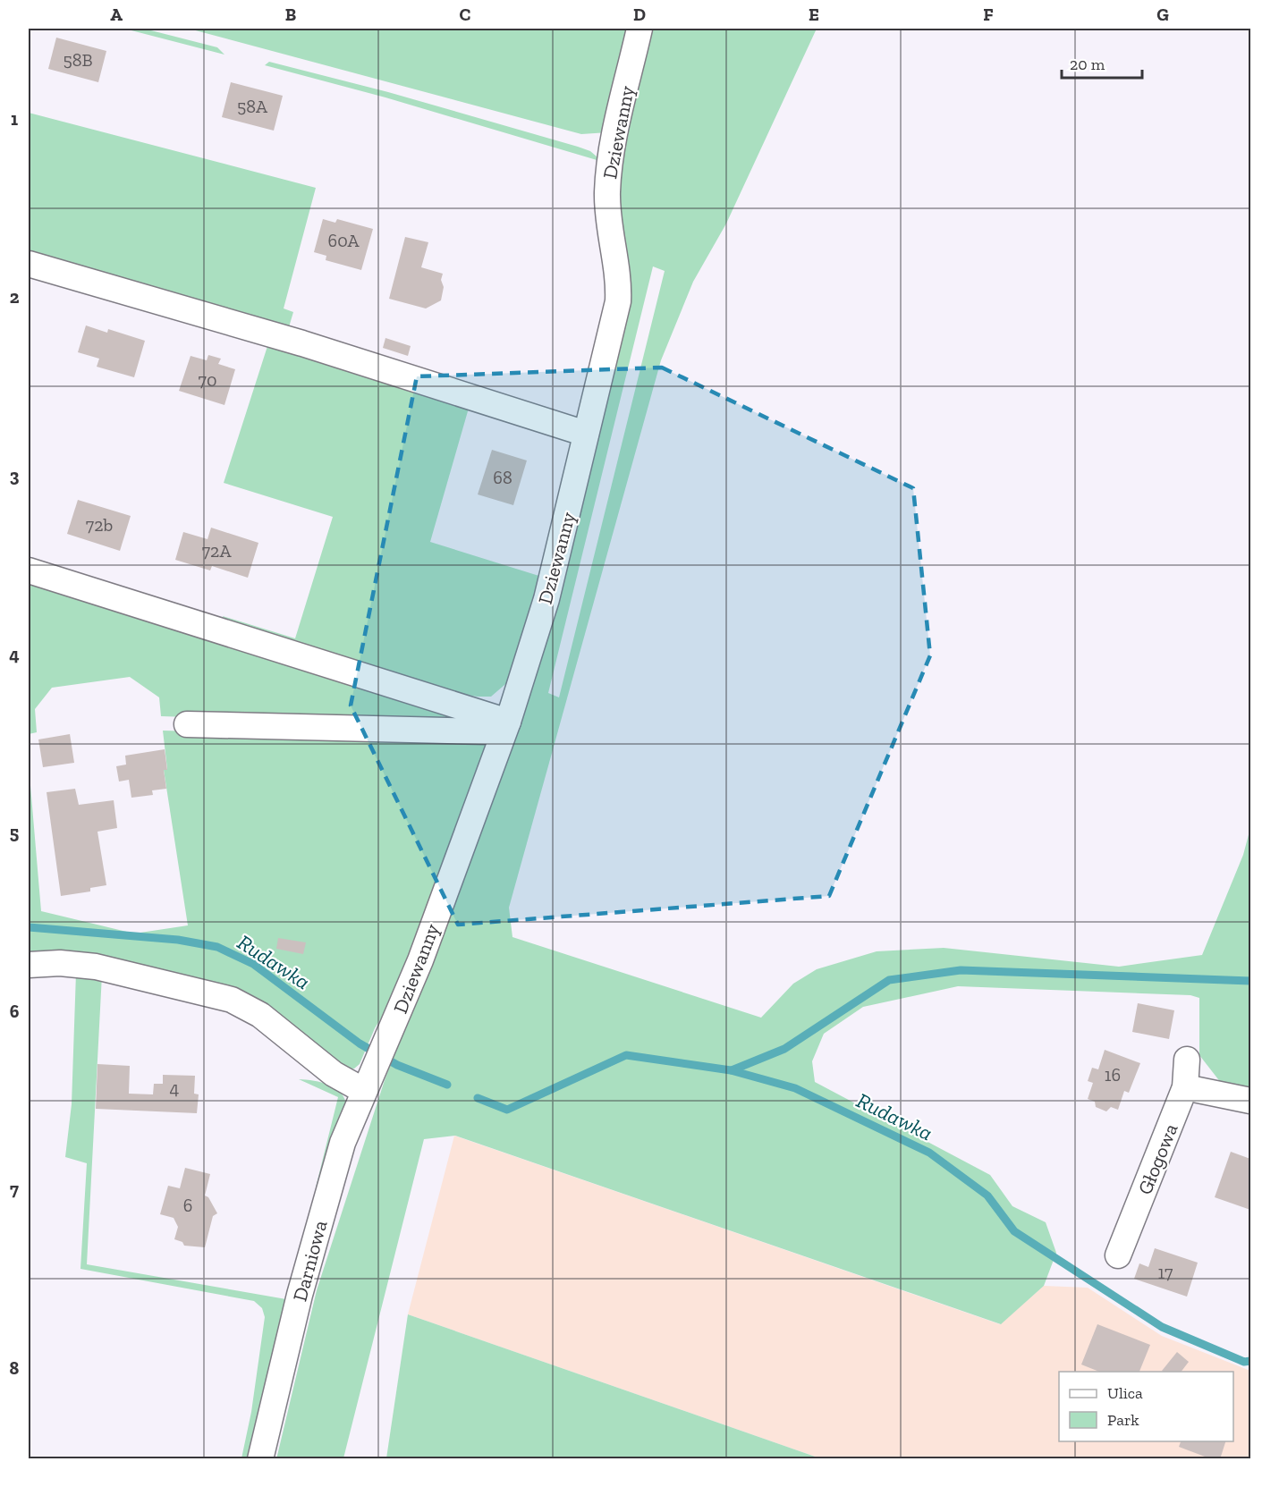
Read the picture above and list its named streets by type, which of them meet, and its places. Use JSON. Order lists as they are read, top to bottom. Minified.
{"streets":{"street":["Dziewanny","Głogowa","Darniowa"]},"crossings":[["Dziewanny","Darniowa"]],"water":["Rudawka"],"house_numbers":["58B","58A","60A","70","68","72b","72A","16","4","6","17"],"legend":["Ulica","Park"],"scale_bar":"20 m","grid":{"columns":["A","B","C","D","E","F","G"],"rows":["1","2","3","4","5","6","7","8"]}}
